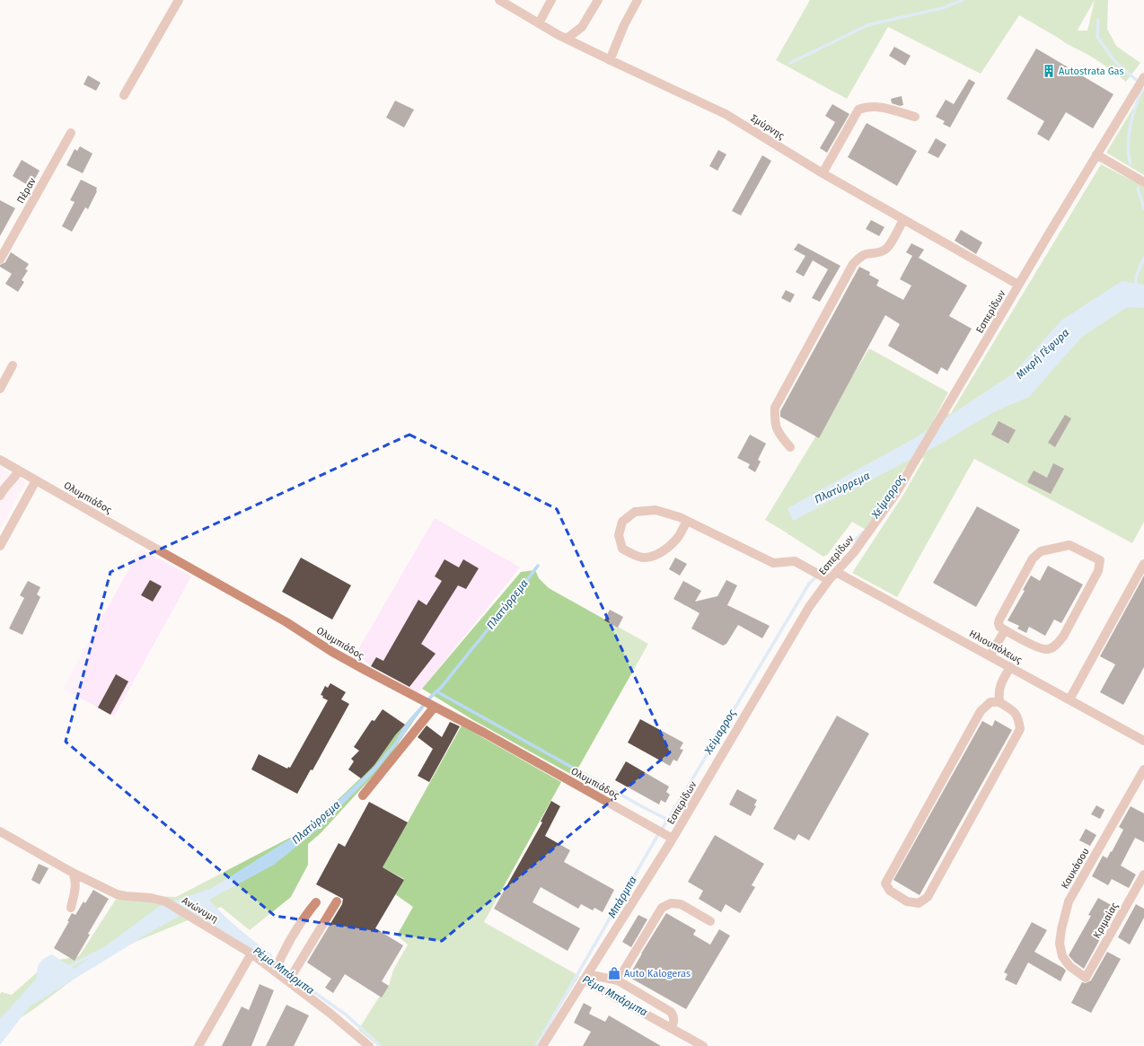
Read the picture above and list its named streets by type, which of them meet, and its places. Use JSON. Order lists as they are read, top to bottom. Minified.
{"streets":{"street":["Σμύρνης","Πέραν","Εσπερίδων","Ολυμπιάδος","Ηλιουπόλεως","Καυκάσου","Ανώνυμη","Κριμαίας"]},"crossings":[["Σμύρνης","Εσπερίδων"],["Εσπερίδων","Ολυμπιάδος"],["Εσπερίδων","Ηλιουπόλεως"],["Καυκάσου","Κριμαίας"]],"water":["Μικρή Γέφυρα","Πλατύρρεμα","Χείμαρρος","Μπάρμπα","Ρέμα Μπάρμπα"],"places":{"building":["Autostrata Gas"],"shop":["Auto Kalogeras"]}}
